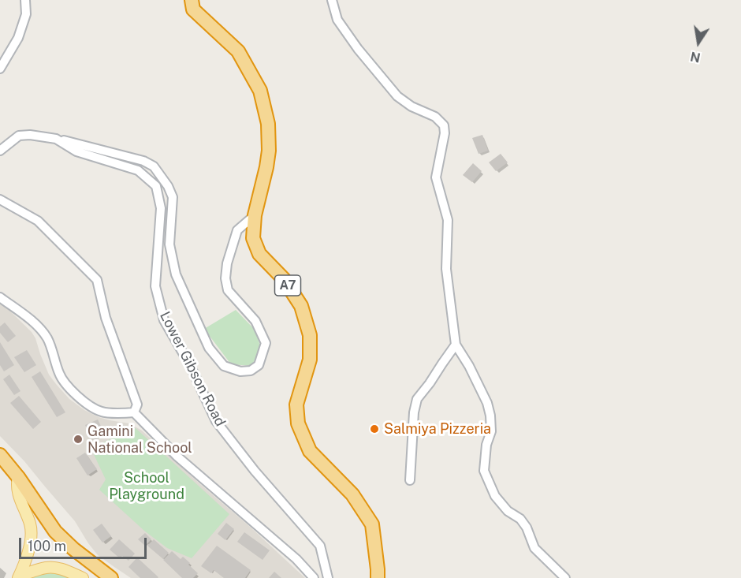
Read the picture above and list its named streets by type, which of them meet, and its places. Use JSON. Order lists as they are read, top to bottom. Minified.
{"streets":{"highway":["A7"],"street":["Lower Gibson Road"]},"parks":["School Playground"],"places":["Salmiya Pizzeria","Gamini National School"],"scale_bar":"100 m","north":"bottom"}
